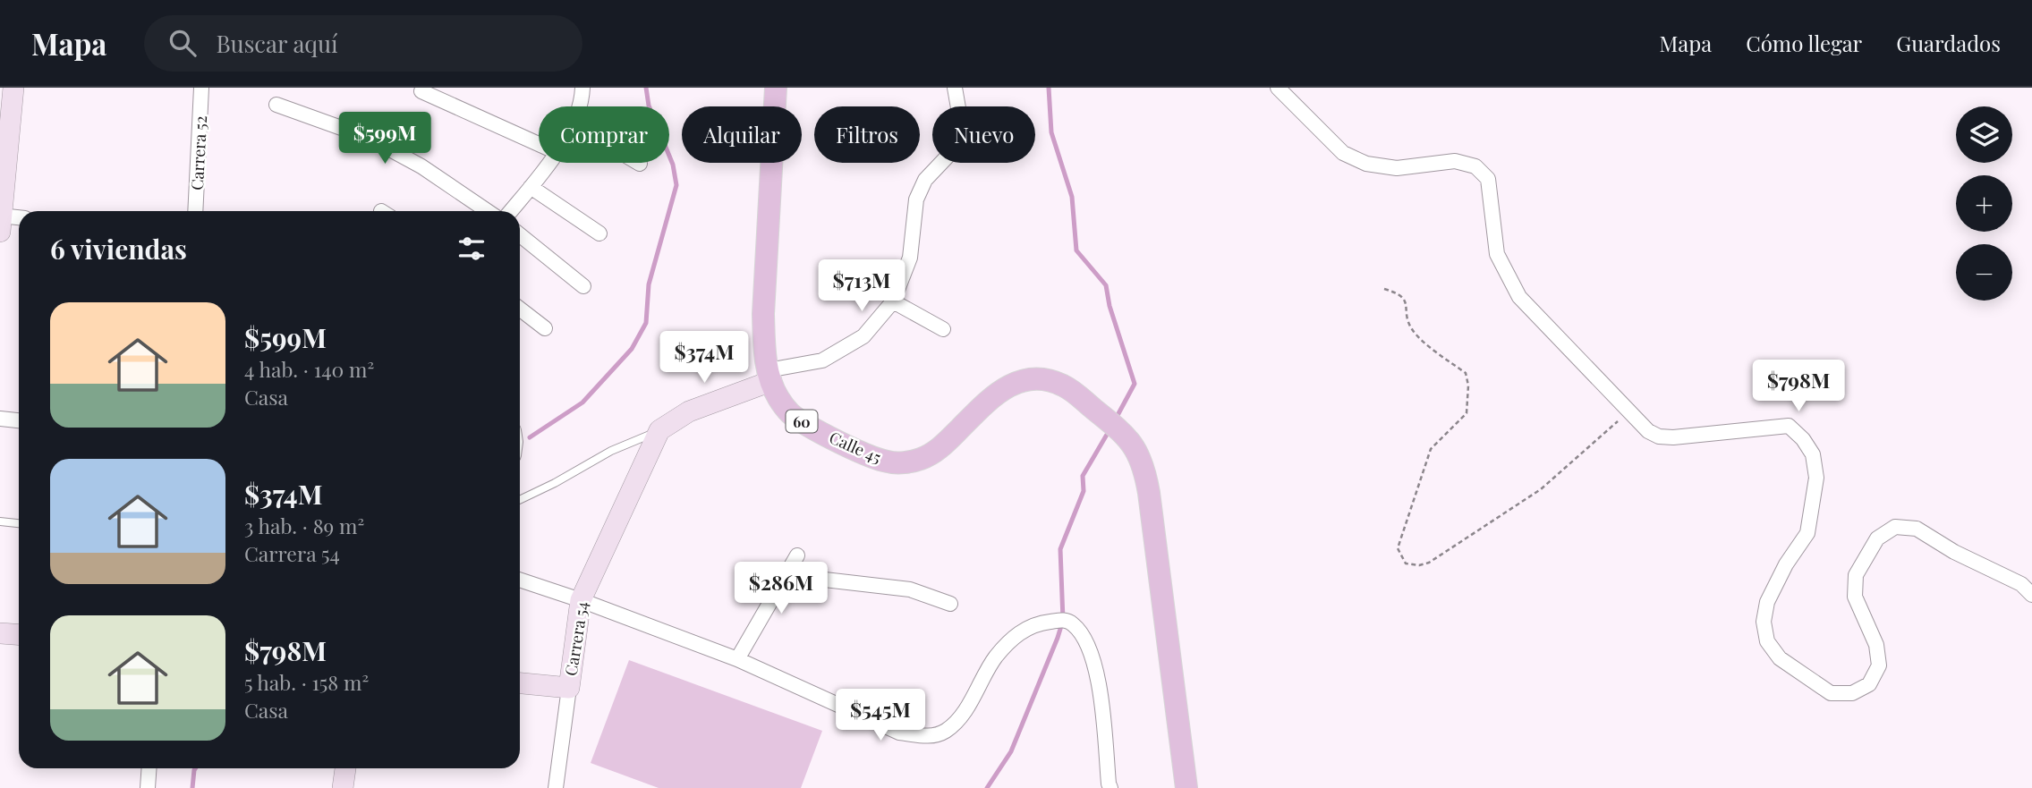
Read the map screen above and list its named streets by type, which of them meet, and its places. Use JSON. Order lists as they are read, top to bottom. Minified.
{"streets":{"main road":["60","Calle 45"],"street":["Carrera 52","Carrera 54"]},"page":{"header":"Mapa","search":"Buscar aquí","nav":["Mapa","Cómo llegar","Guardados"],"map_buttons":["+","−"],"chip":["Comprar","Alquilar","Filtros","Nuevo"],"price":["$599M","$713M","$374M","$798M","$286M","$545M"],"heading":"6 viviendas","list":[{"name":"$599M","note":"4 hab. · 140 m² · Casa"},{"name":"$374M","note":"3 hab. · 89 m² · Carrera 54"},{"name":"$798M","note":"5 hab. · 158 m² · Casa"}]}}
